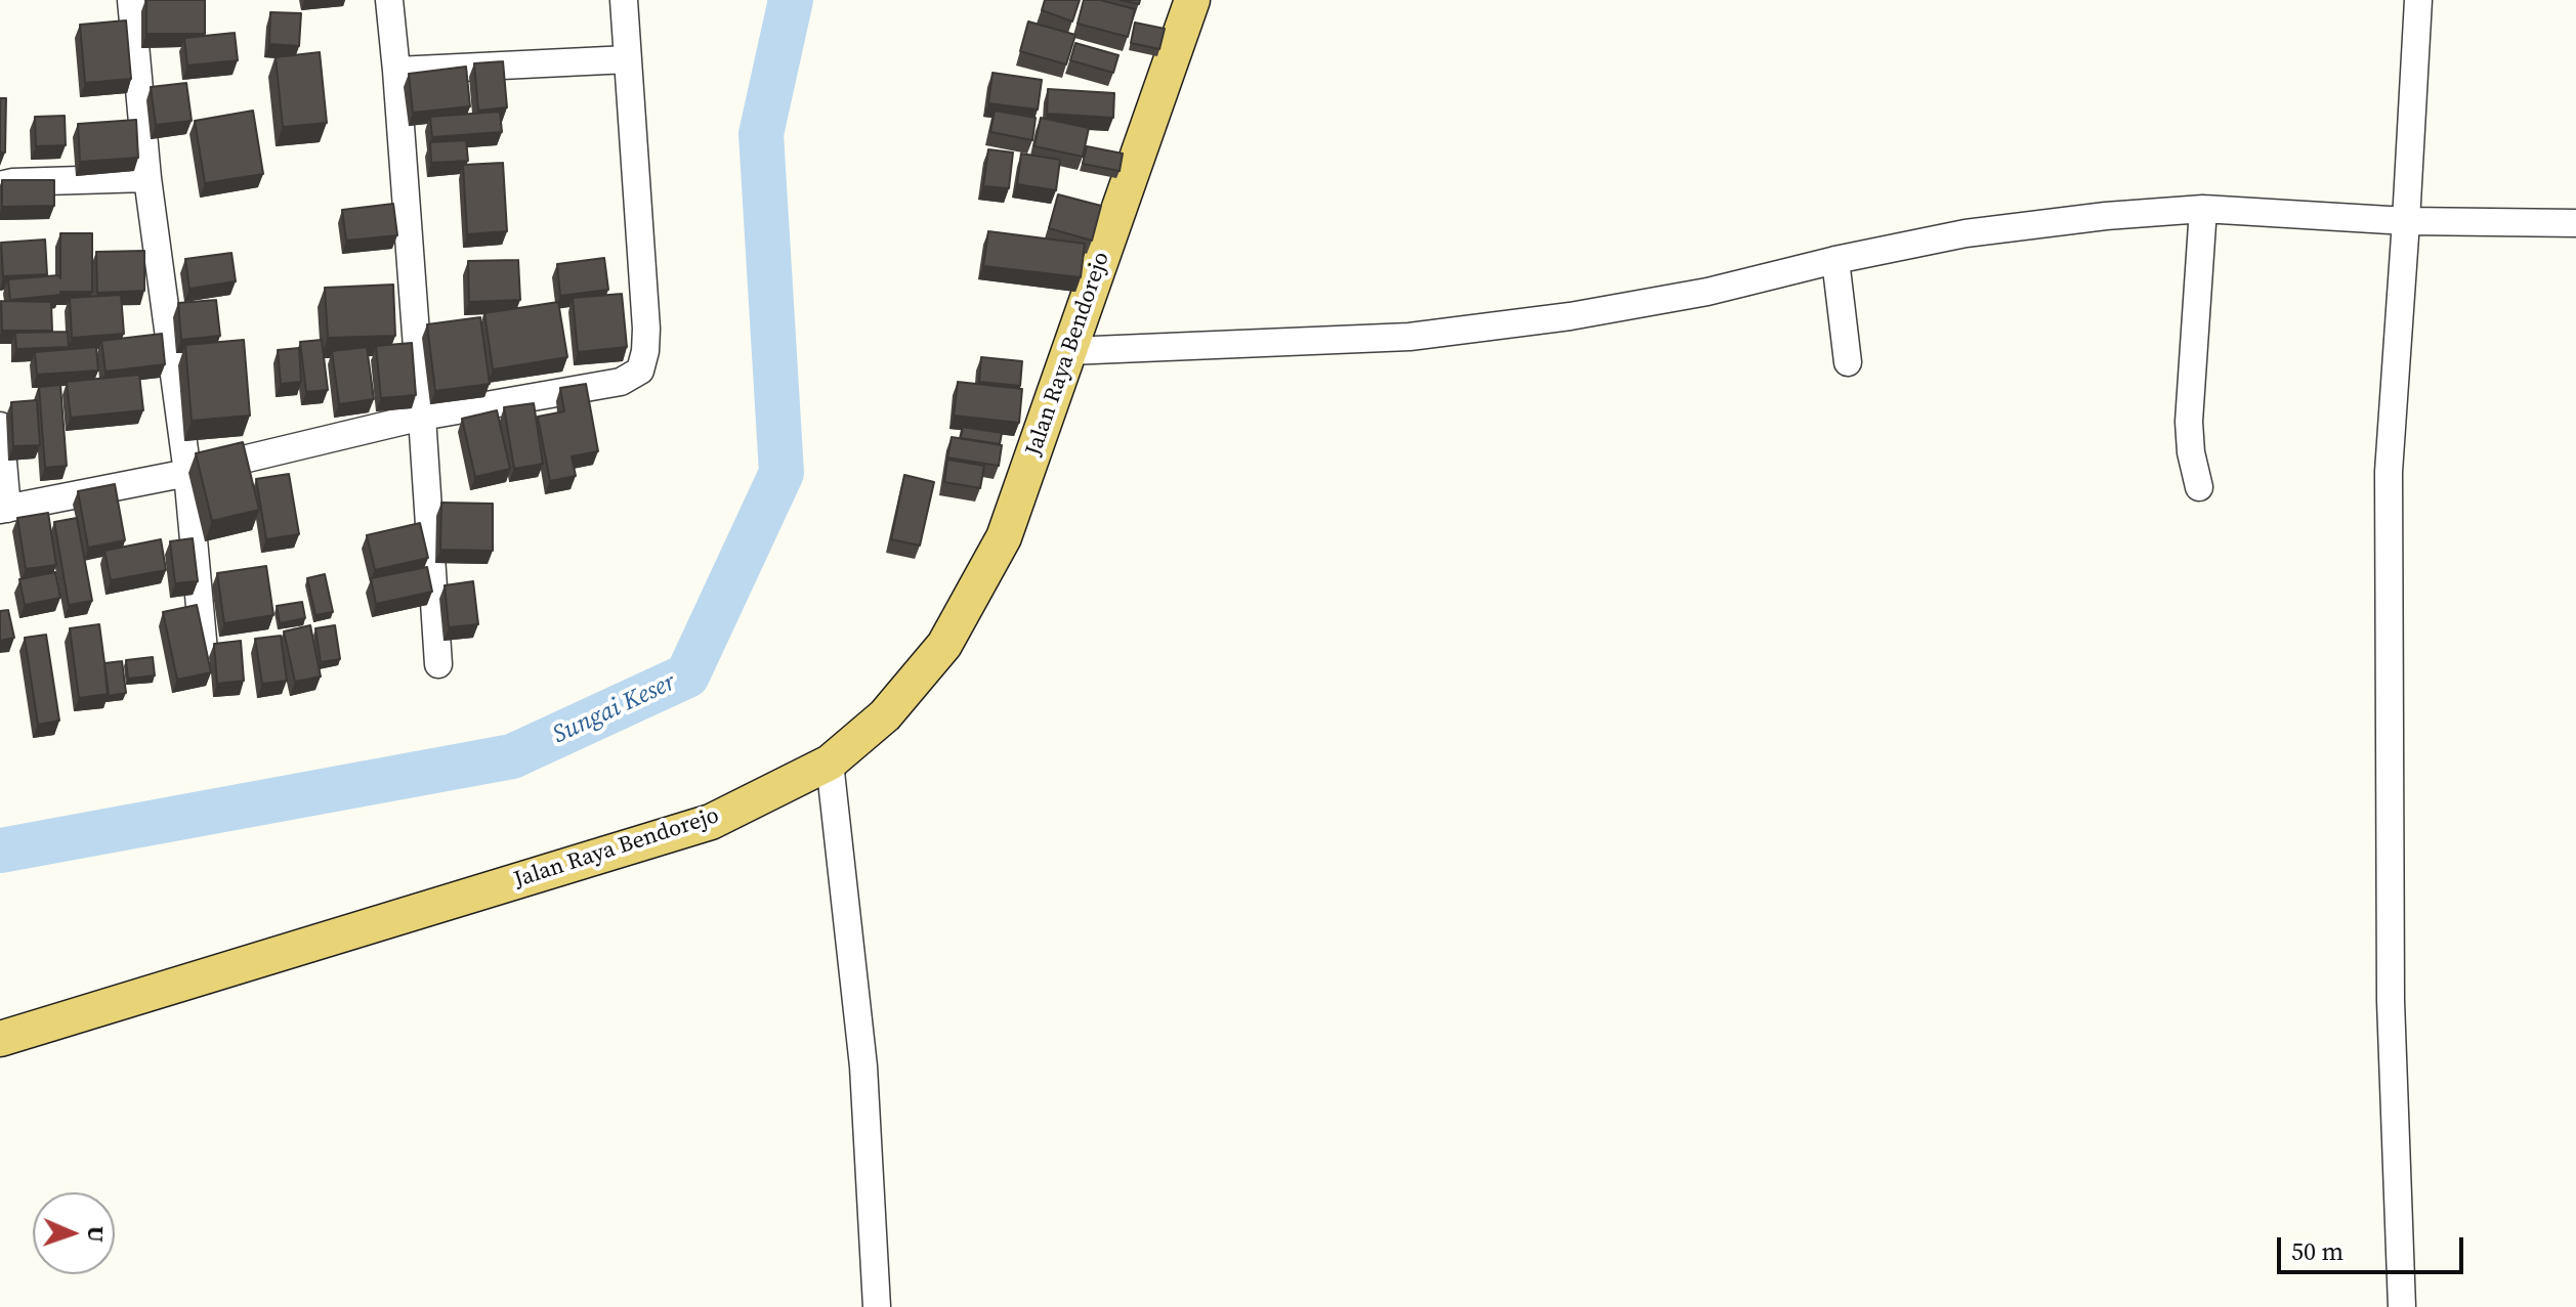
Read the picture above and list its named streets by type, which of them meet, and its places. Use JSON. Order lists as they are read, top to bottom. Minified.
{"streets":{"main road":["Jalan Raya Bendorejo"]},"water":["Sungai Keser"],"scale_bar":"50 m","north":"right"}
